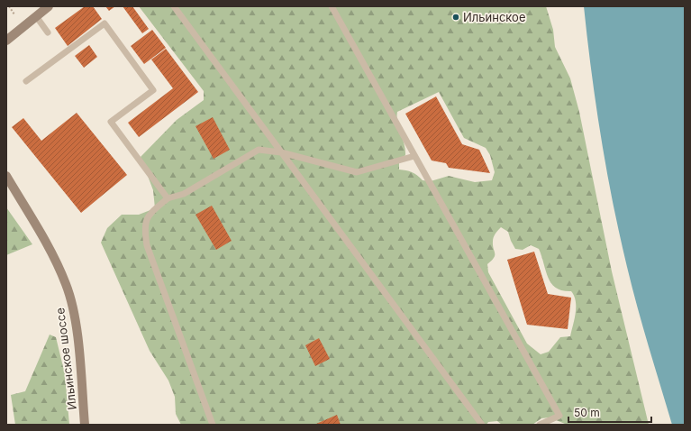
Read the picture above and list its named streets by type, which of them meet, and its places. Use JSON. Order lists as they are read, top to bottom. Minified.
{"streets":{"main road":["Ильинское шоссе"]},"places":["Ильинское"],"scale_bar":"50 m"}
